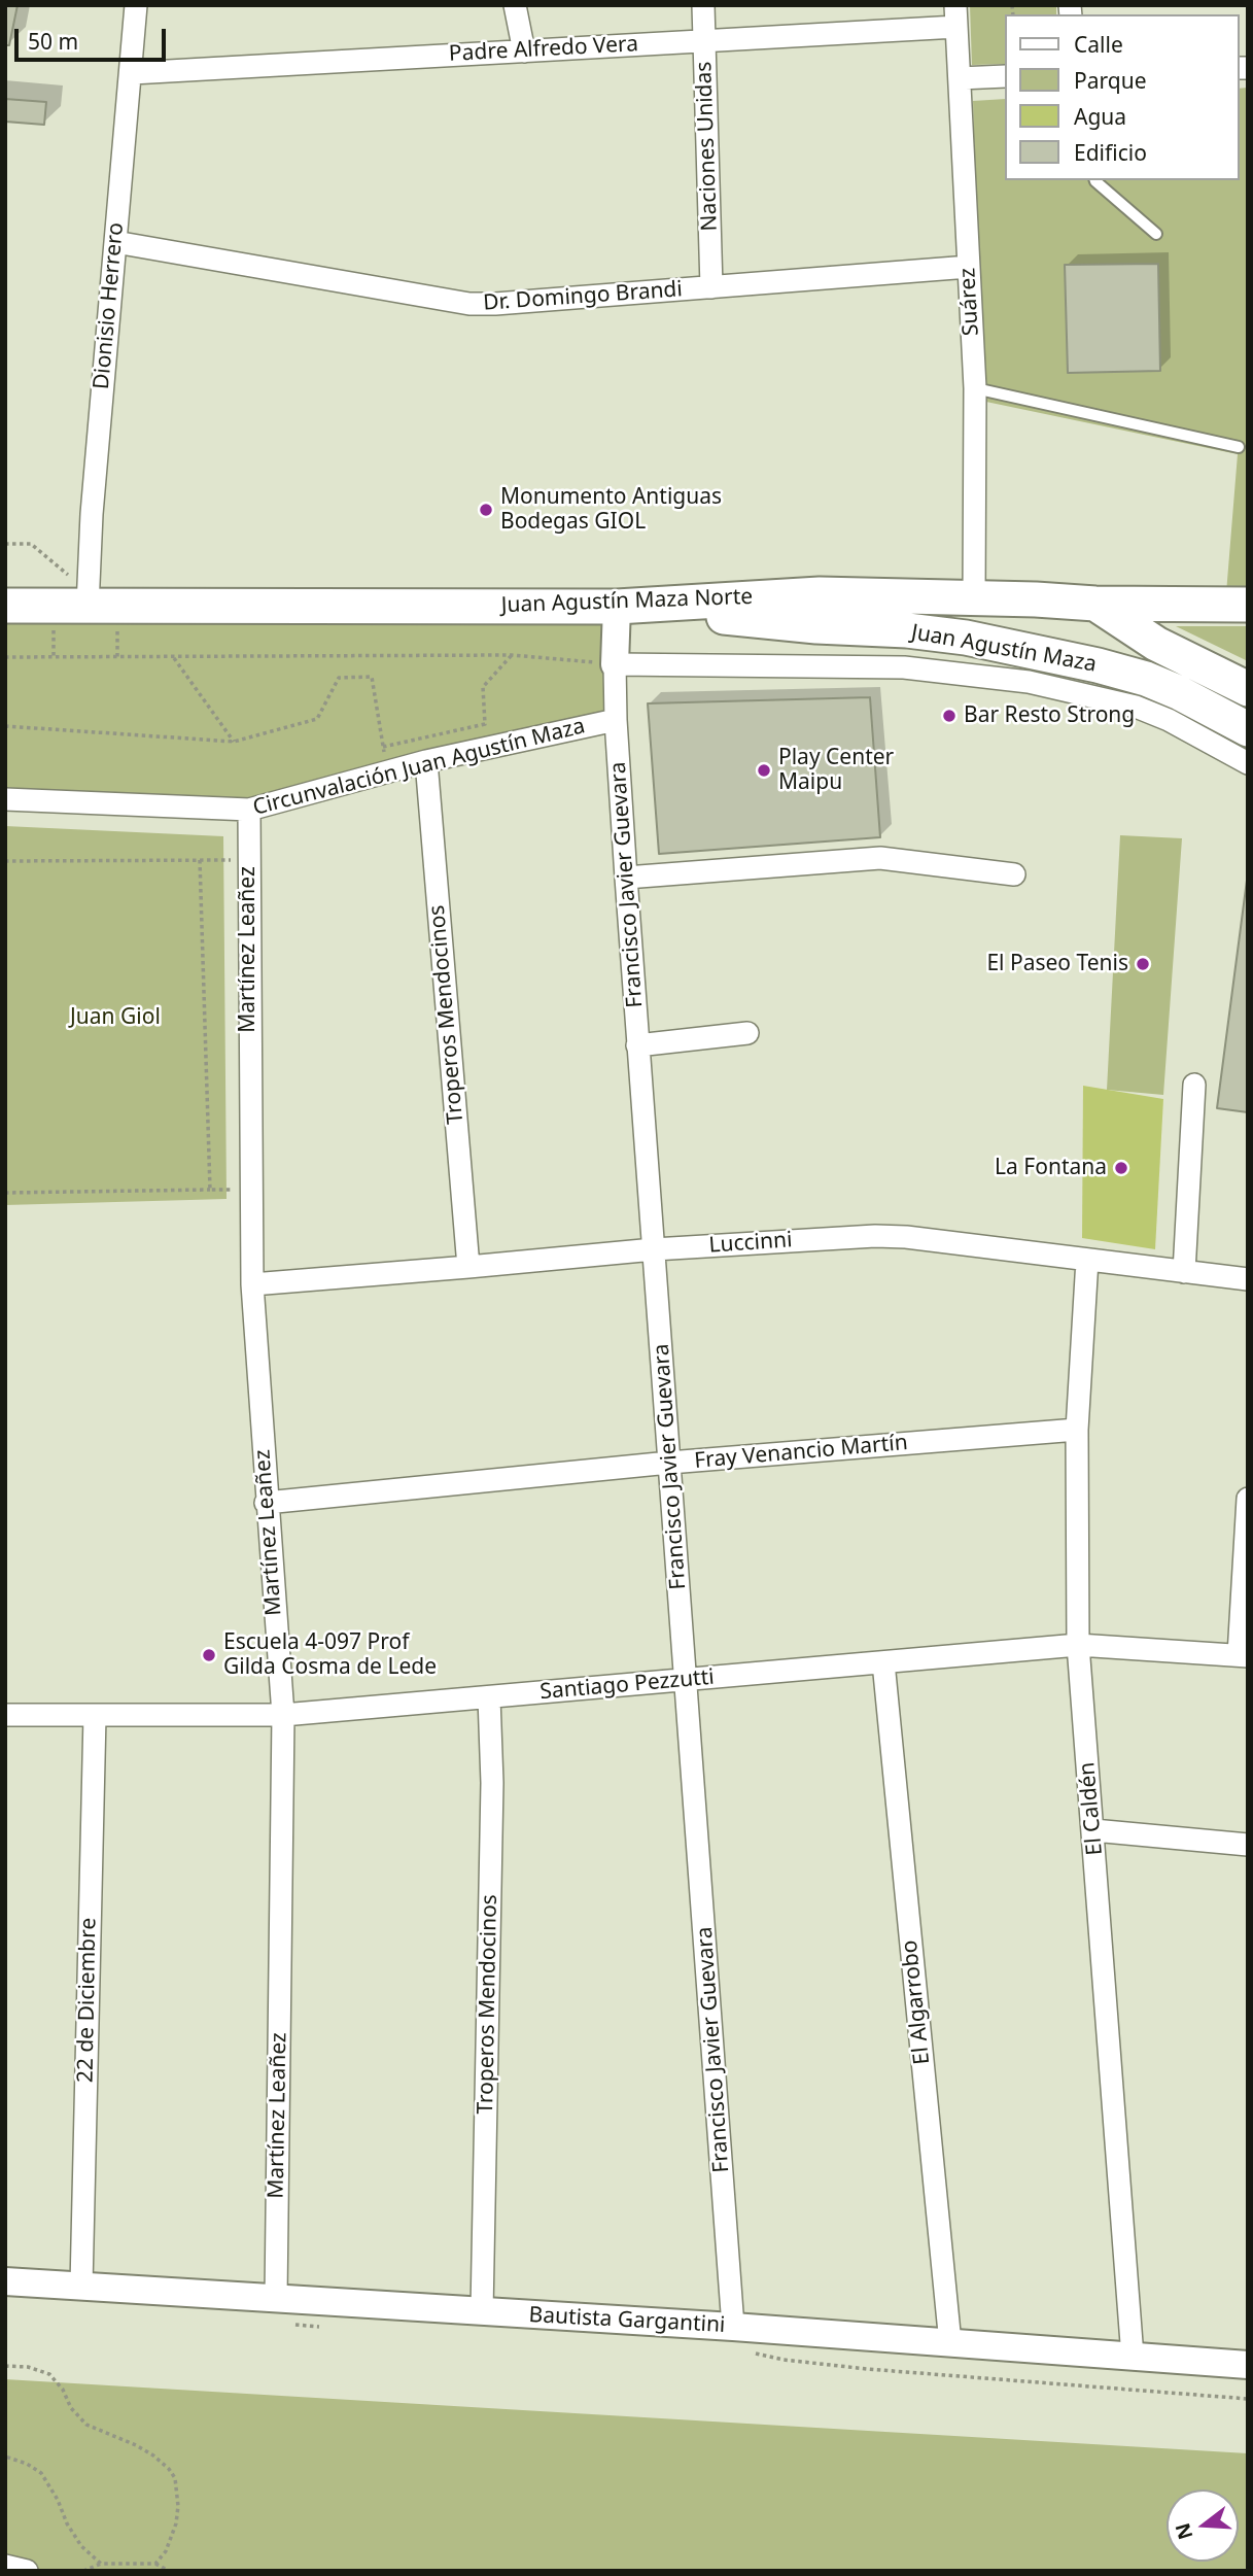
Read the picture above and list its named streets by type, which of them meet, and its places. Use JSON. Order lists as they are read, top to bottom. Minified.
{"streets":{"main road":["Juan Agustín Maza Norte","Juan Agustín Maza"],"street":["Padre Alfredo Vera","Naciones Unidas","Dr. Domingo Brandi","Suárez","Dionisio Herrero","Circunvalación Juan Agustín Maza","Francisco Javier Guevara","Martínez Leañez","Troperos Mendocinos","Luccinni","Fray Venancio Martín","Santiago Pezzutti","El Caldén","22 de Diciembre","El Algarrobo","Bautista Gargantini"]},"crossings":[["Padre Alfredo Vera","Naciones Unidas"],["Padre Alfredo Vera","Suárez"],["Padre Alfredo Vera","Dionisio Herrero"],["Naciones Unidas","Dr. Domingo Brandi"],["Dr. Domingo Brandi","Suárez"],["Dr. Domingo Brandi","Dionisio Herrero"],["Suárez","Juan Agustín Maza Norte"],["Dionisio Herrero","Juan Agustín Maza Norte"],["Juan Agustín Maza Norte","Juan Agustín Maza"],["Juan Agustín Maza Norte","Francisco Javier Guevara"],["Juan Agustín Maza","Francisco Javier Guevara"],["Circunvalación Juan Agustín Maza","Francisco Javier Guevara"],["Circunvalación Juan Agustín Maza","Martínez Leañez"],["Circunvalación Juan Agustín Maza","Troperos Mendocinos"],["Francisco Javier Guevara","Luccinni"],["Francisco Javier Guevara","Fray Venancio Martín"],["Francisco Javier Guevara","Santiago Pezzutti"],["Francisco Javier Guevara","Bautista Gargantini"],["Martínez Leañez","Luccinni"],["Martínez Leañez","Fray Venancio Martín"],["Martínez Leañez","Santiago Pezzutti"],["Martínez Leañez","Bautista Gargantini"],["Troperos Mendocinos","Luccinni"],["Troperos Mendocinos","Santiago Pezzutti"],["Troperos Mendocinos","Bautista Gargantini"],["Luccinni","El Caldén"],["Fray Venancio Martín","El Caldén"],["Santiago Pezzutti","El Caldén"],["Santiago Pezzutti","22 de Diciembre"],["Santiago Pezzutti","El Algarrobo"],["El Caldén","Bautista Gargantini"],["22 de Diciembre","Bautista Gargantini"],["El Algarrobo","Bautista Gargantini"]],"parks":["Juan Giol"],"places":["Monumento Antiguas Bodegas GIOL","Bar Resto Strong","Play Center Maipu","El Paseo Tenis","La Fontana","Escuela 4-097 Prof Gilda Cosma de Lede"],"legend":["Calle","Parque","Agua","Edificio"],"scale_bar":"50 m","north":"left"}
